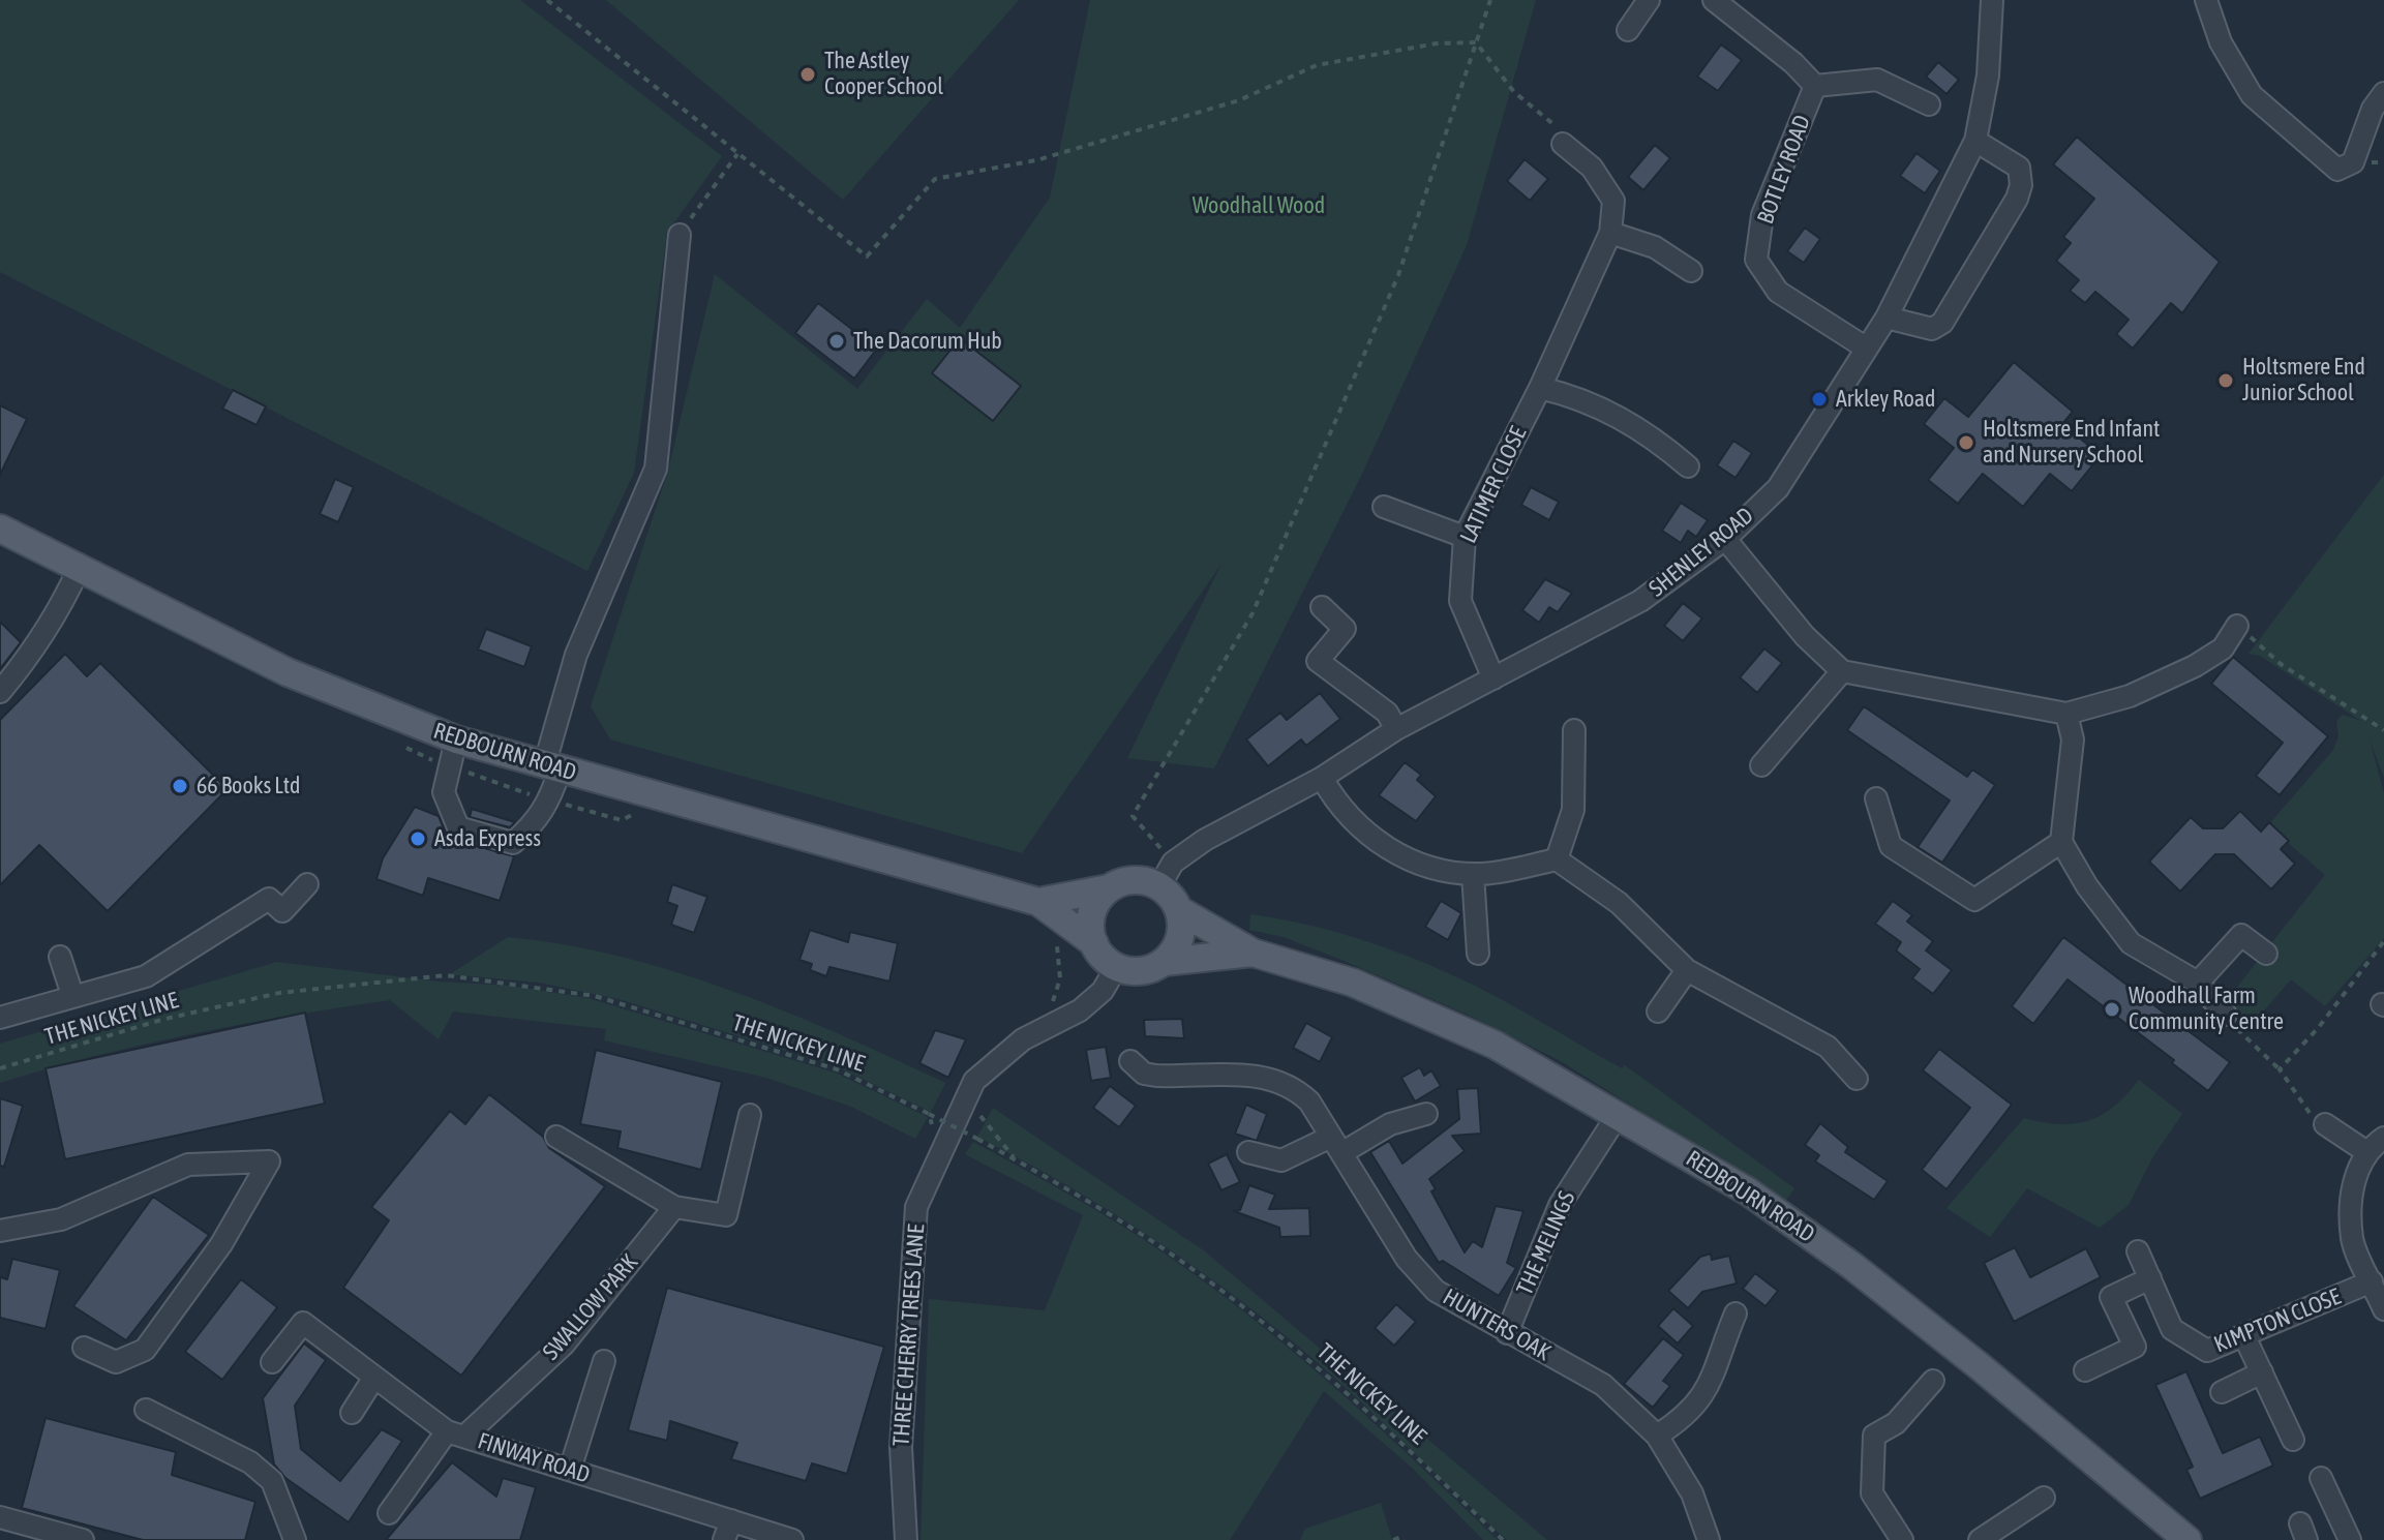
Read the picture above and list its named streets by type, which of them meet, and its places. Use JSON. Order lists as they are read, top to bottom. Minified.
{"streets":{"main road":["REDBOURN ROAD"],"street":["BOTLEY ROAD","LATIMER CLOSE","SHENLEY ROAD","THE MELINGS","SWALLOW PARK","KIMPTON CLOSE","HUNTERS OAK","THREE CHERRY TREES LANE","FINWAY ROAD"],"path":["THE NICKEY LINE"]},"crossings":[["BOTLEY ROAD","SHENLEY ROAD"],["LATIMER CLOSE","SHENLEY ROAD"],["SHENLEY ROAD","REDBOURN ROAD"],["SHENLEY ROAD","THREE CHERRY TREES LANE"],["REDBOURN ROAD","THE MELINGS"],["REDBOURN ROAD","THREE CHERRY TREES LANE"],["THE MELINGS","HUNTERS OAK"],["SWALLOW PARK","FINWAY ROAD"]],"parks":["Woodhall Wood"],"places":["The Astley Cooper School","The Dacorum Hub","Holtsmere End Junior School","Arkley Road","Holtsmere End Infant and Nursery School","66 Books Ltd","Asda Express","Woodhall Farm Community Centre"]}
